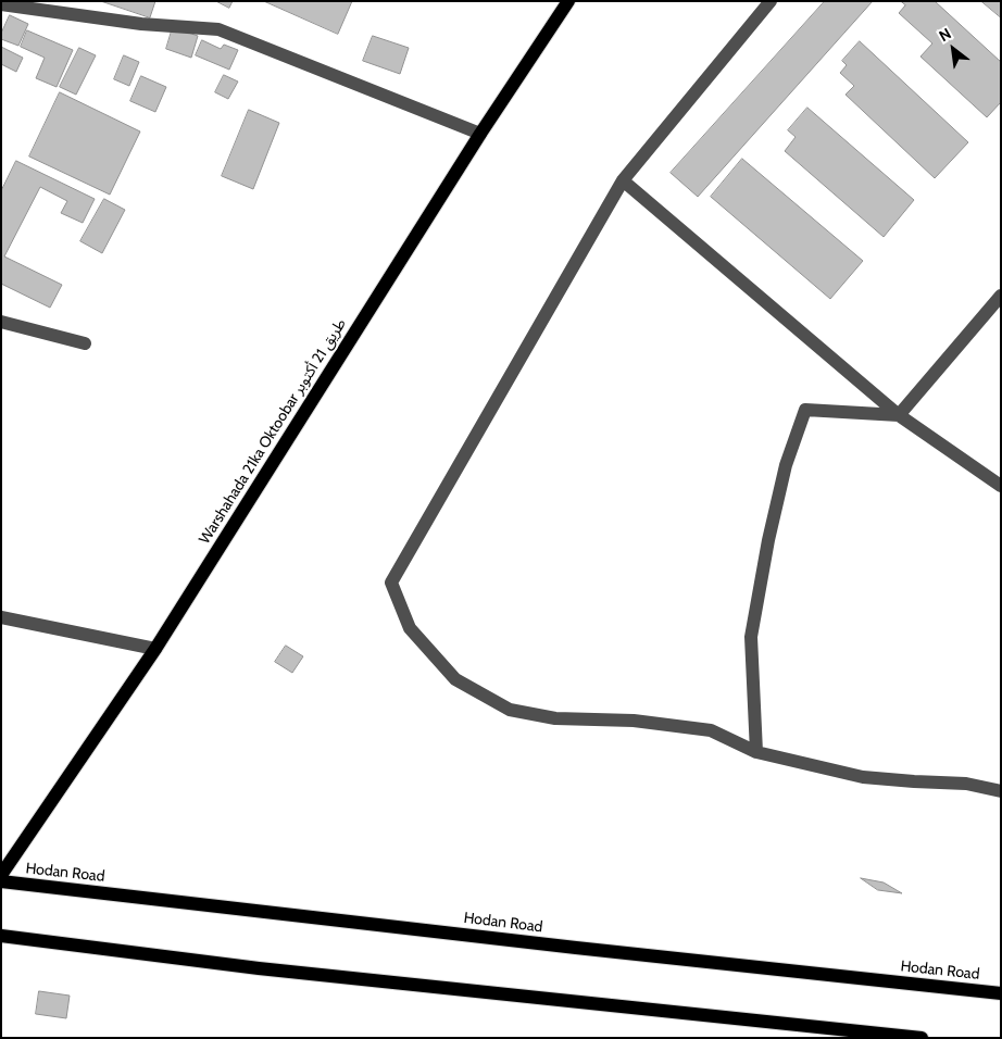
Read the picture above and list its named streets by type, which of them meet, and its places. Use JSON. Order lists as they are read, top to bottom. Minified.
{"streets":{"main road":["Warshahada 21ka Oktoobar طريق 21 أكتوبر","Hodan Road"]},"north":"top left"}
